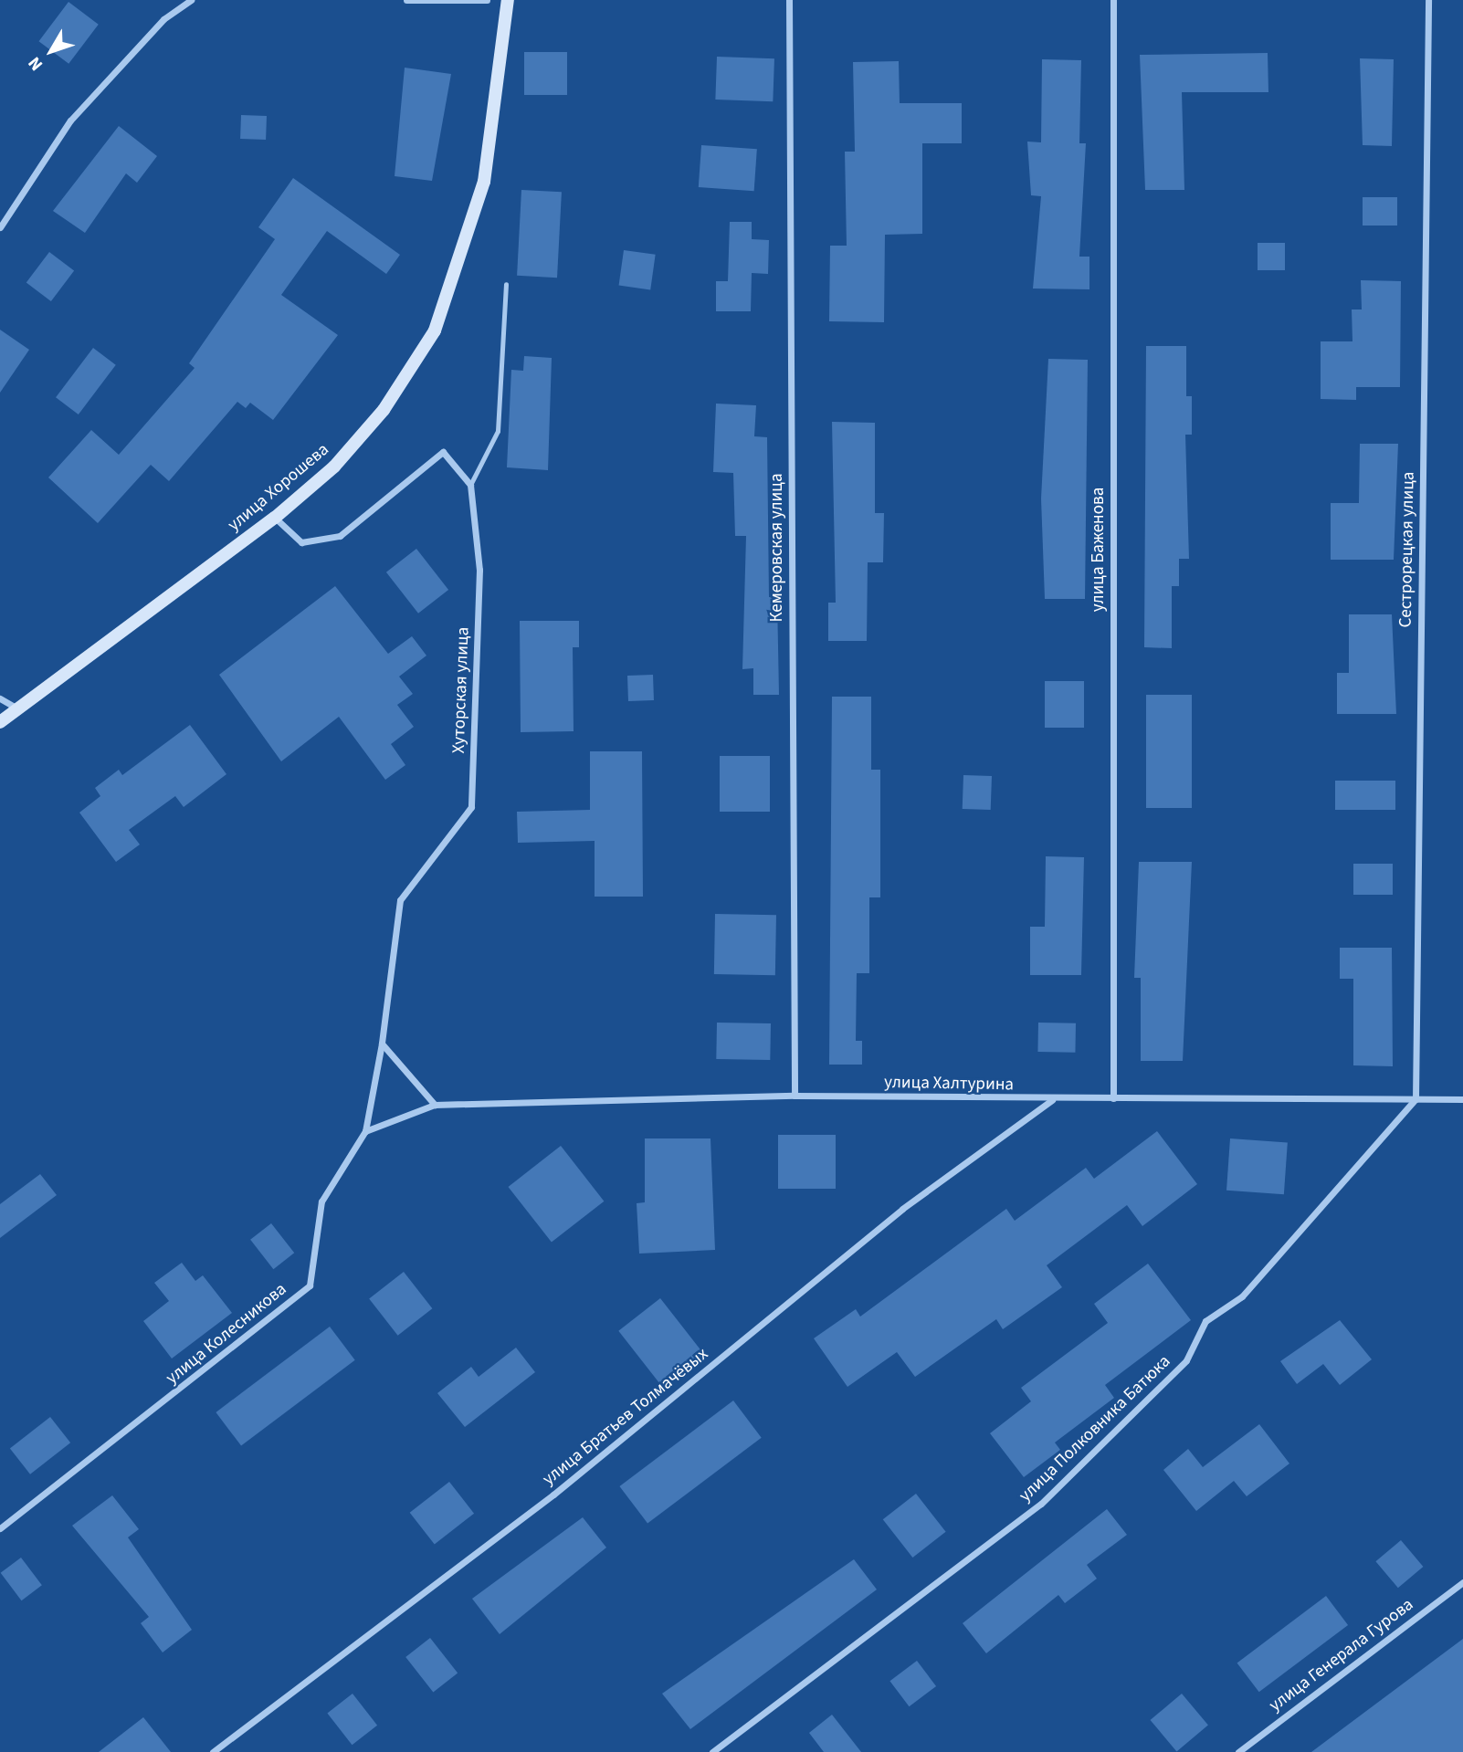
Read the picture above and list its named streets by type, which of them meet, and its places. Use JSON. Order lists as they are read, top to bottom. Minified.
{"streets":{"main road":["улица Хорошева"],"street":["Кемеровская улица","улица Баженова","Сестрорецкая улица","Хуторская улица","улица Халтурина","улица Колесникова","улица Братьев Толмачёвых","улица Полковника Батюка","улица Генерала Гурова"]},"crossings":[["Кемеровская улица","улица Халтурина"],["улица Баженова","улица Халтурина"],["Сестрорецкая улица","улица Халтурина"],["Сестрорецкая улица","улица Полковника Батюка"],["Хуторская улица","улица Колесникова"],["улица Халтурина","улица Братьев Толмачёвых"],["улица Халтурина","улица Полковника Батюка"]],"north":"bottom left"}
